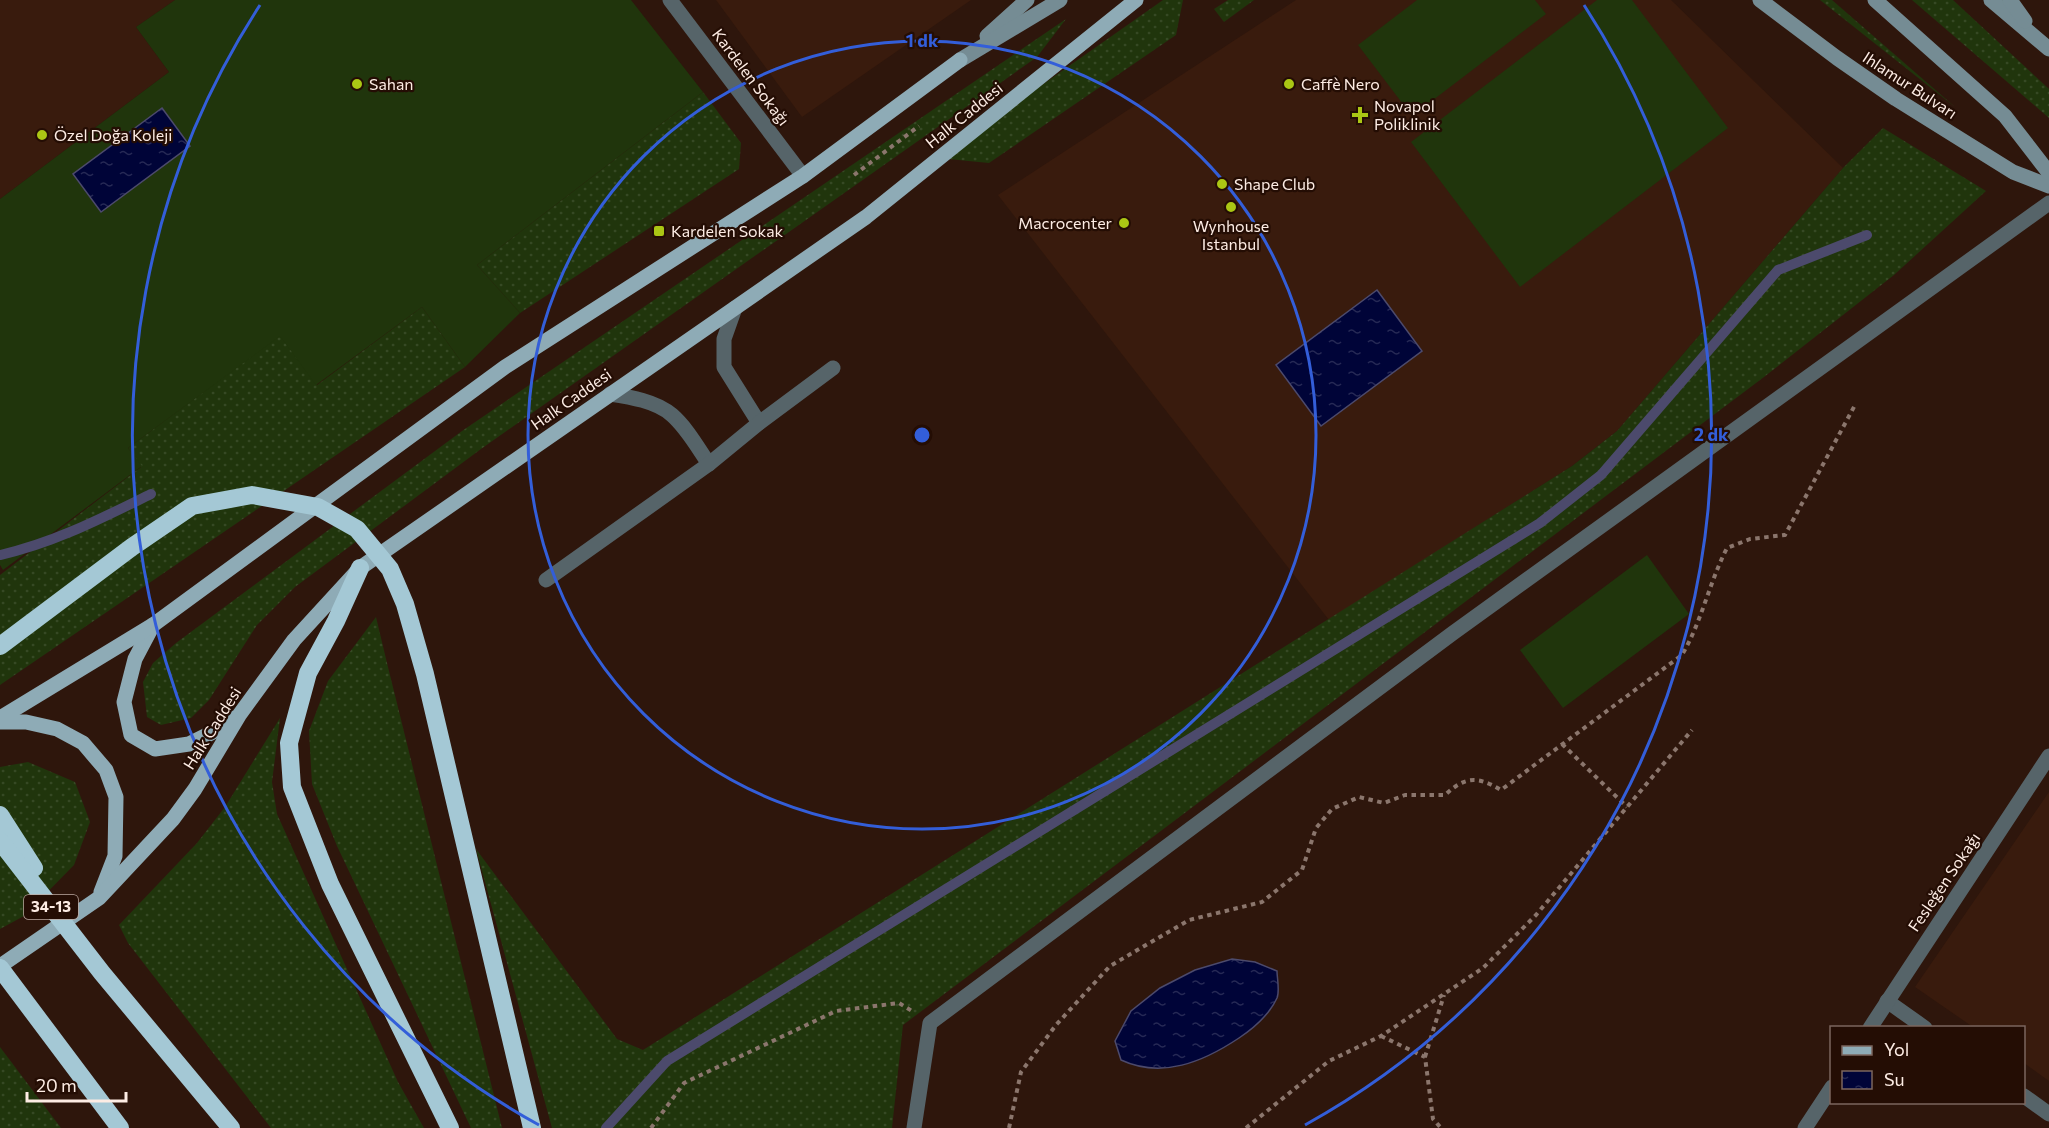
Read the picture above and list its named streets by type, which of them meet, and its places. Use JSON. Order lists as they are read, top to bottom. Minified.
{"streets":{"highway":["34-13"],"main road":["Ihlamur Bulvarı","Halk Caddesi"],"street":["Kardelen Sokağı","Fesleğen Sokağı"]},"places":{"other":["Sahan","Caffè Nero","Özel Doğa Koleji","Shape Club","Wynhouse Istanbul","Macrocenter"],"health":["Novapol Poliklinik"],"transit":["Kardelen Sokak"]},"legend":["Yol","Su"],"scale_bar":"20 m","rings":["1 dk","2 dk"]}
